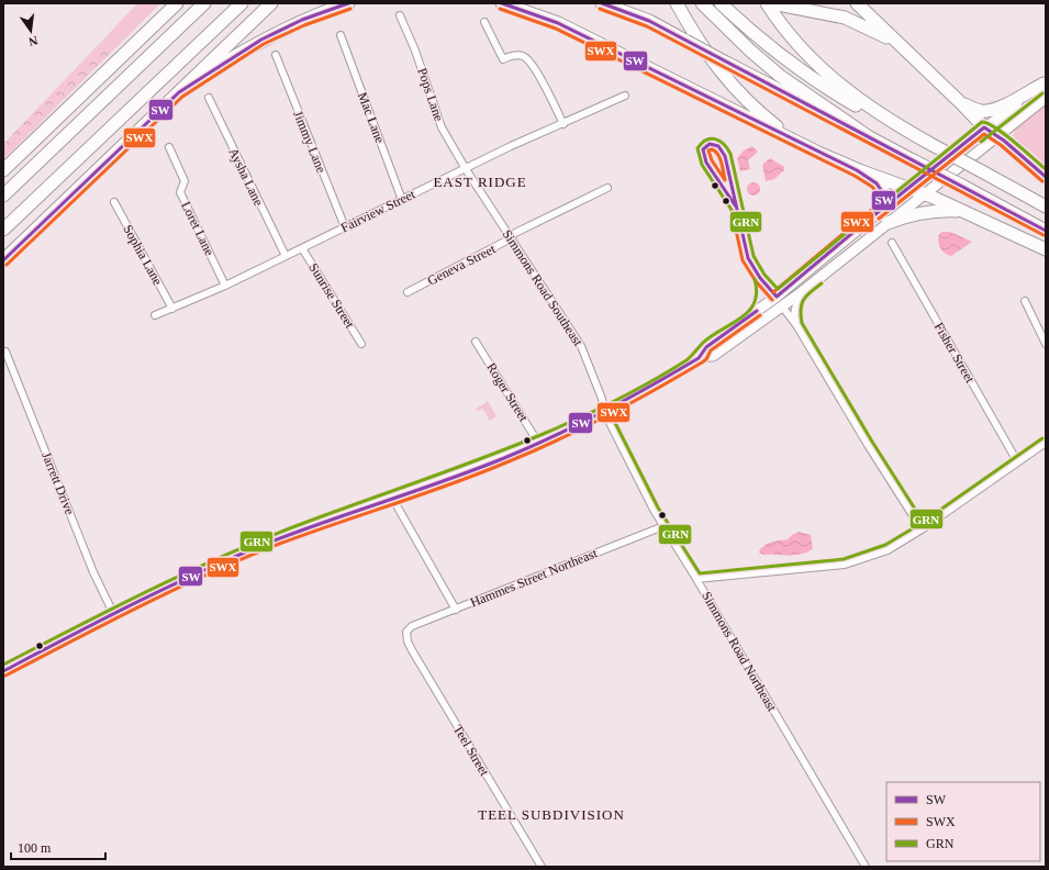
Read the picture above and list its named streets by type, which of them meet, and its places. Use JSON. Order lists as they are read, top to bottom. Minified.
{"streets":{"street":["Pops Lane","Mac Lane","Jimmy Lane","Aysha Lane","Fairview Street","Loret Lane","Sophia Lane","Geneva Street","Simmons Road Southeast","Sunrise Street","Fisher Street","Roger Street","Jarrett Drive","Hammes Street Northeast","Simmons Road Northeast","Teel Street"]},"crossings":[["Pops Lane","Fairview Street"],["Pops Lane","Simmons Road Southeast"],["Mac Lane","Fairview Street"],["Jimmy Lane","Fairview Street"],["Aysha Lane","Fairview Street"],["Fairview Street","Loret Lane"],["Fairview Street","Sophia Lane"],["Fairview Street","Simmons Road Southeast"],["Fairview Street","Sunrise Street"],["Geneva Street","Simmons Road Southeast"],["Simmons Road Southeast","Simmons Road Northeast"],["Hammes Street Northeast","Simmons Road Northeast"],["Hammes Street Northeast","Teel Street"]],"districts":["EAST RIDGE","TEEL SUBDIVISION"],"lines":["transit line SW","transit line SWX","transit line GRN"],"legend":["SW","SWX","GRN"],"scale_bar":"100 m","north":"bottom"}
